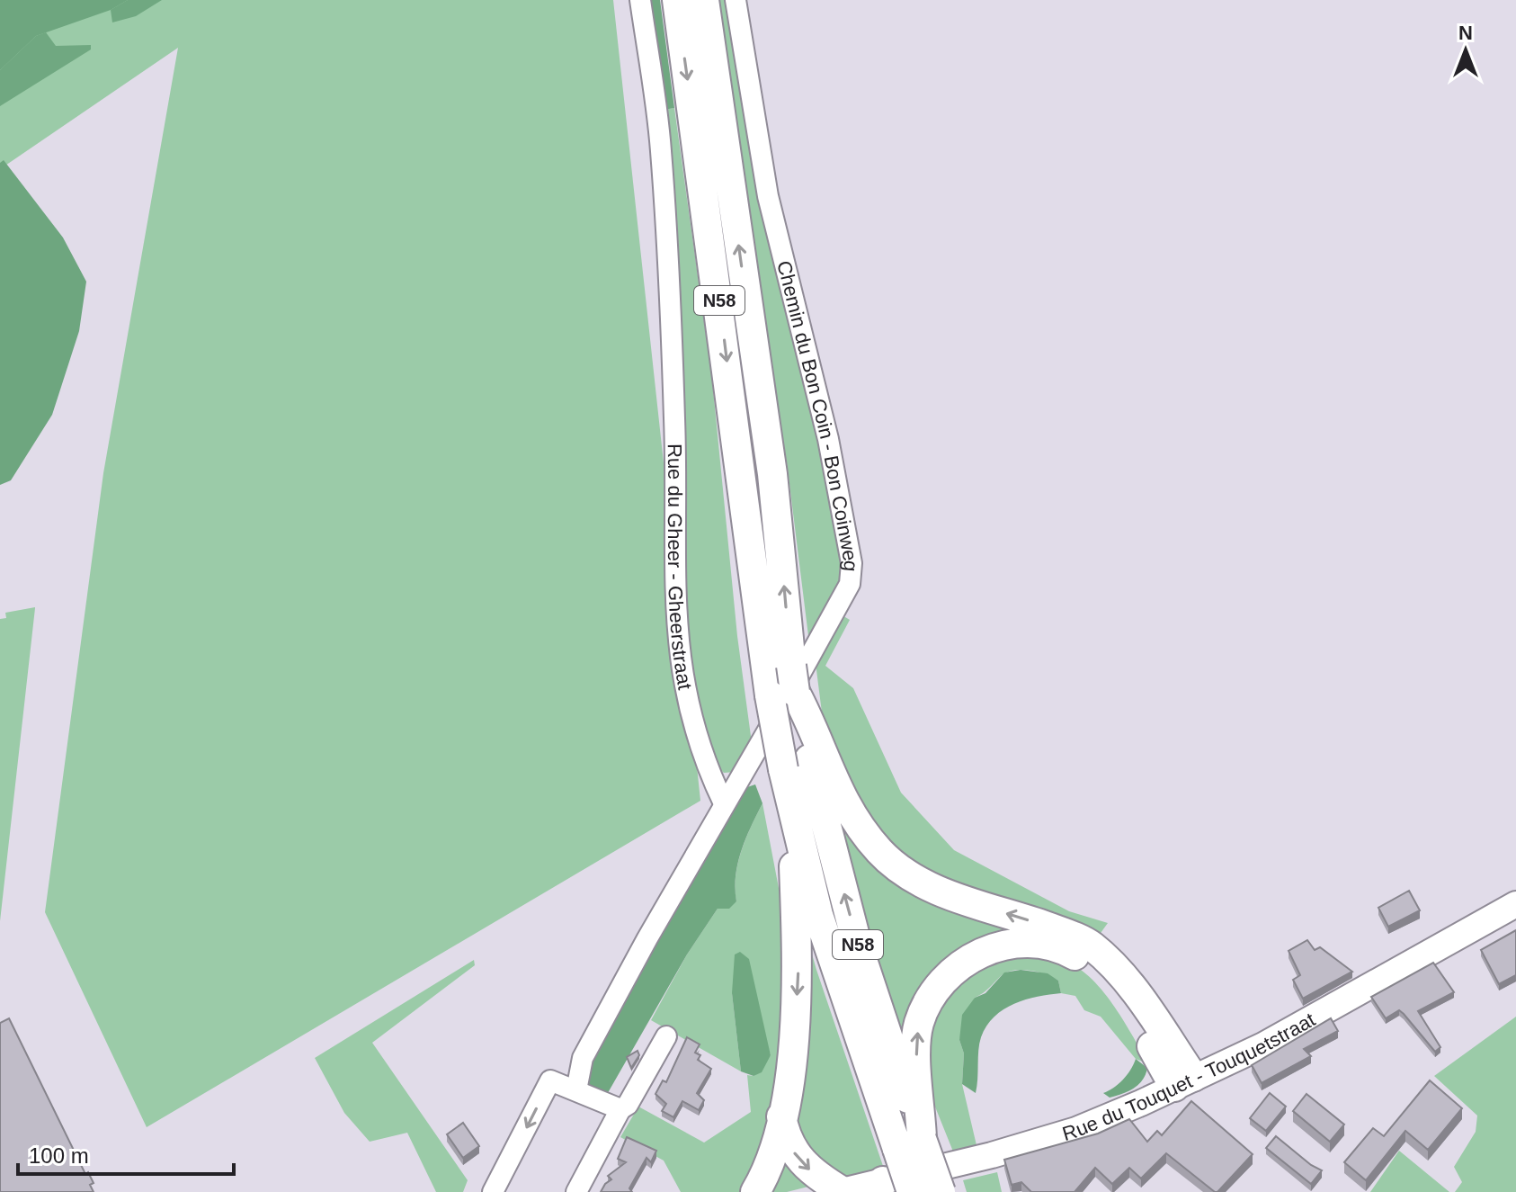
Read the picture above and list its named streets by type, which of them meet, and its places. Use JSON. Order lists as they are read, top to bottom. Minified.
{"streets":{"highway":["N58"],"main road":["Rue du Touquet - Touquetstraat"],"street":["Chemin du Bon Coin - Bon Coinweg","Rue du Gheer - Gheerstraat"]},"crossings":[["Chemin du Bon Coin - Bon Coinweg","Rue du Gheer - Gheerstraat"]],"scale_bar":"100 m","north":"top"}
